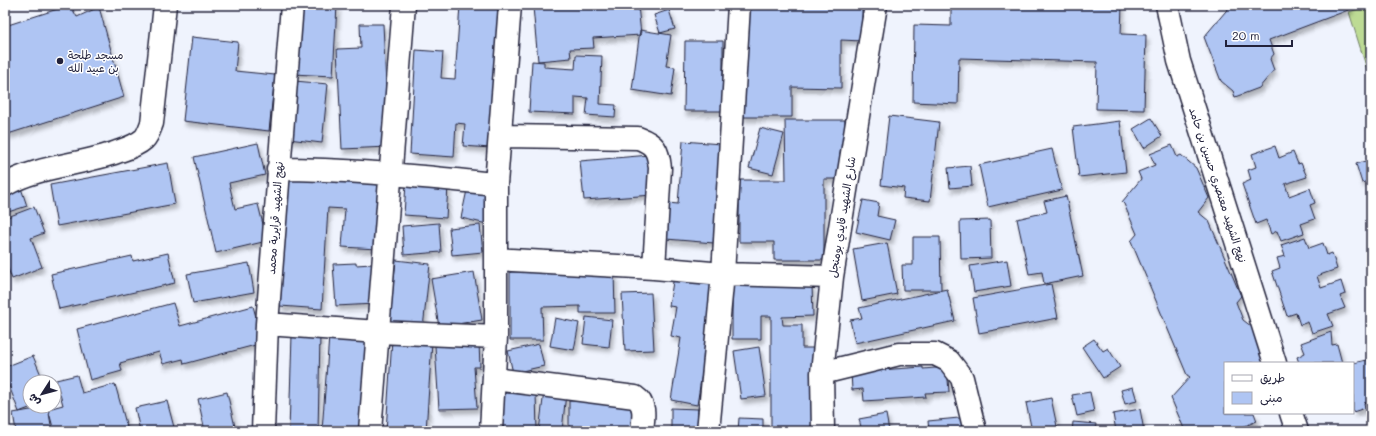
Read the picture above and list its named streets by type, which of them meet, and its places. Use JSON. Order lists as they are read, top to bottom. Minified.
{"streets":{"street":["نهج الشهيد معنصري حسين بن حامد","شارع الشهيد قايدي بومنجل","نهج الشهيد قرايرية محمد"]},"places":["مسجد طلحة بن عبيد الله"],"legend":["طريق","مبنى"],"scale_bar":"20 m","north":"bottom left"}
